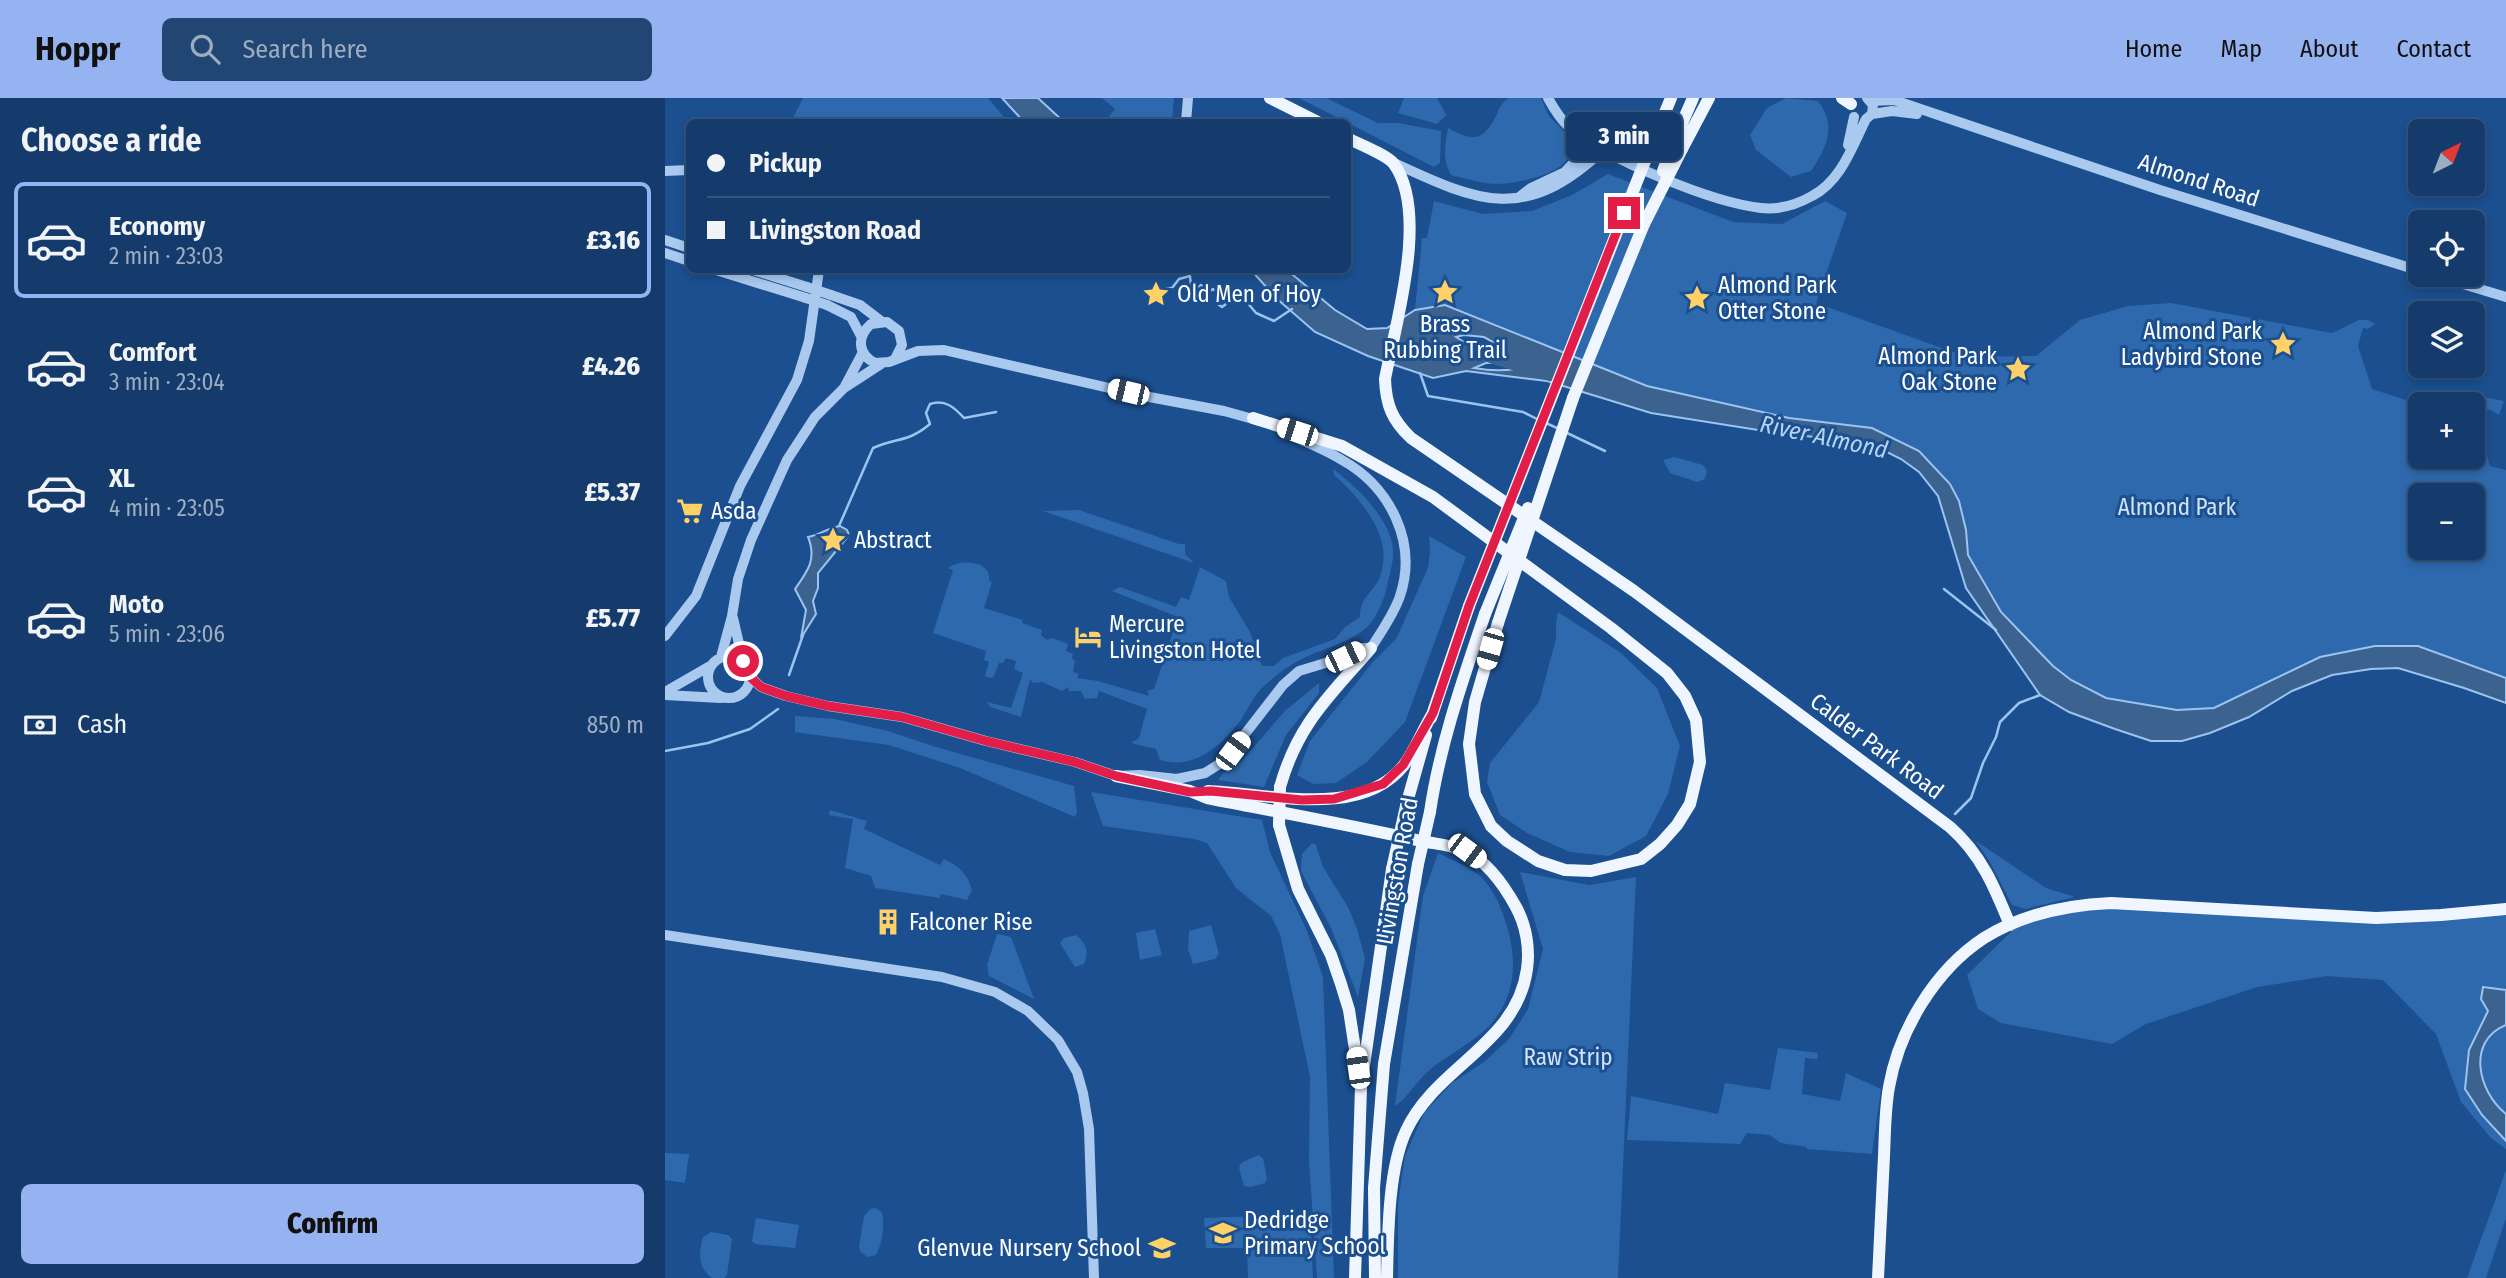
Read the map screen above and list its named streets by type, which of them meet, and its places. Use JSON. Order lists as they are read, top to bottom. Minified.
{"streets":{"main road":["Calder Park Road","Livingston Road"],"street":["Almond Road"]},"water":["River Almond"],"parks":["Almond Park","Raw Strip"],"places":{"place":["Brass Rubbing Trail","Old Men of Hoy","Almond Park Otter Stone","Almond Park Ladybird Stone","Almond Park Oak Stone","Abstract"],"supermarket":["Asda"],"hotel":["Mercure Livingston Hotel"],"building":["Falconer Rise"],"school or university":["Dedridge Primary School","Glenvue Nursery School"]},"north":"top right","page":{"header":"Hoppr","search":"Search here","nav":["Home","Map","About","Contact"],"heading":"Choose a ride","bubble":"3 min","map_buttons":["+","−"],"banner":["Pickup","Livingston Road"],"list":[{"name":"Economy","note":"2 min · 23:03","value":"£3.16"},{"name":"Comfort","note":"3 min · 23:04","value":"£4.26"},{"name":"XL","note":"4 min · 23:05","value":"£5.37"},{"name":"Moto","note":"5 min · 23:06","value":"£5.77"}],"pay":["Cash","850 m"],"buttons":"Confirm"}}
